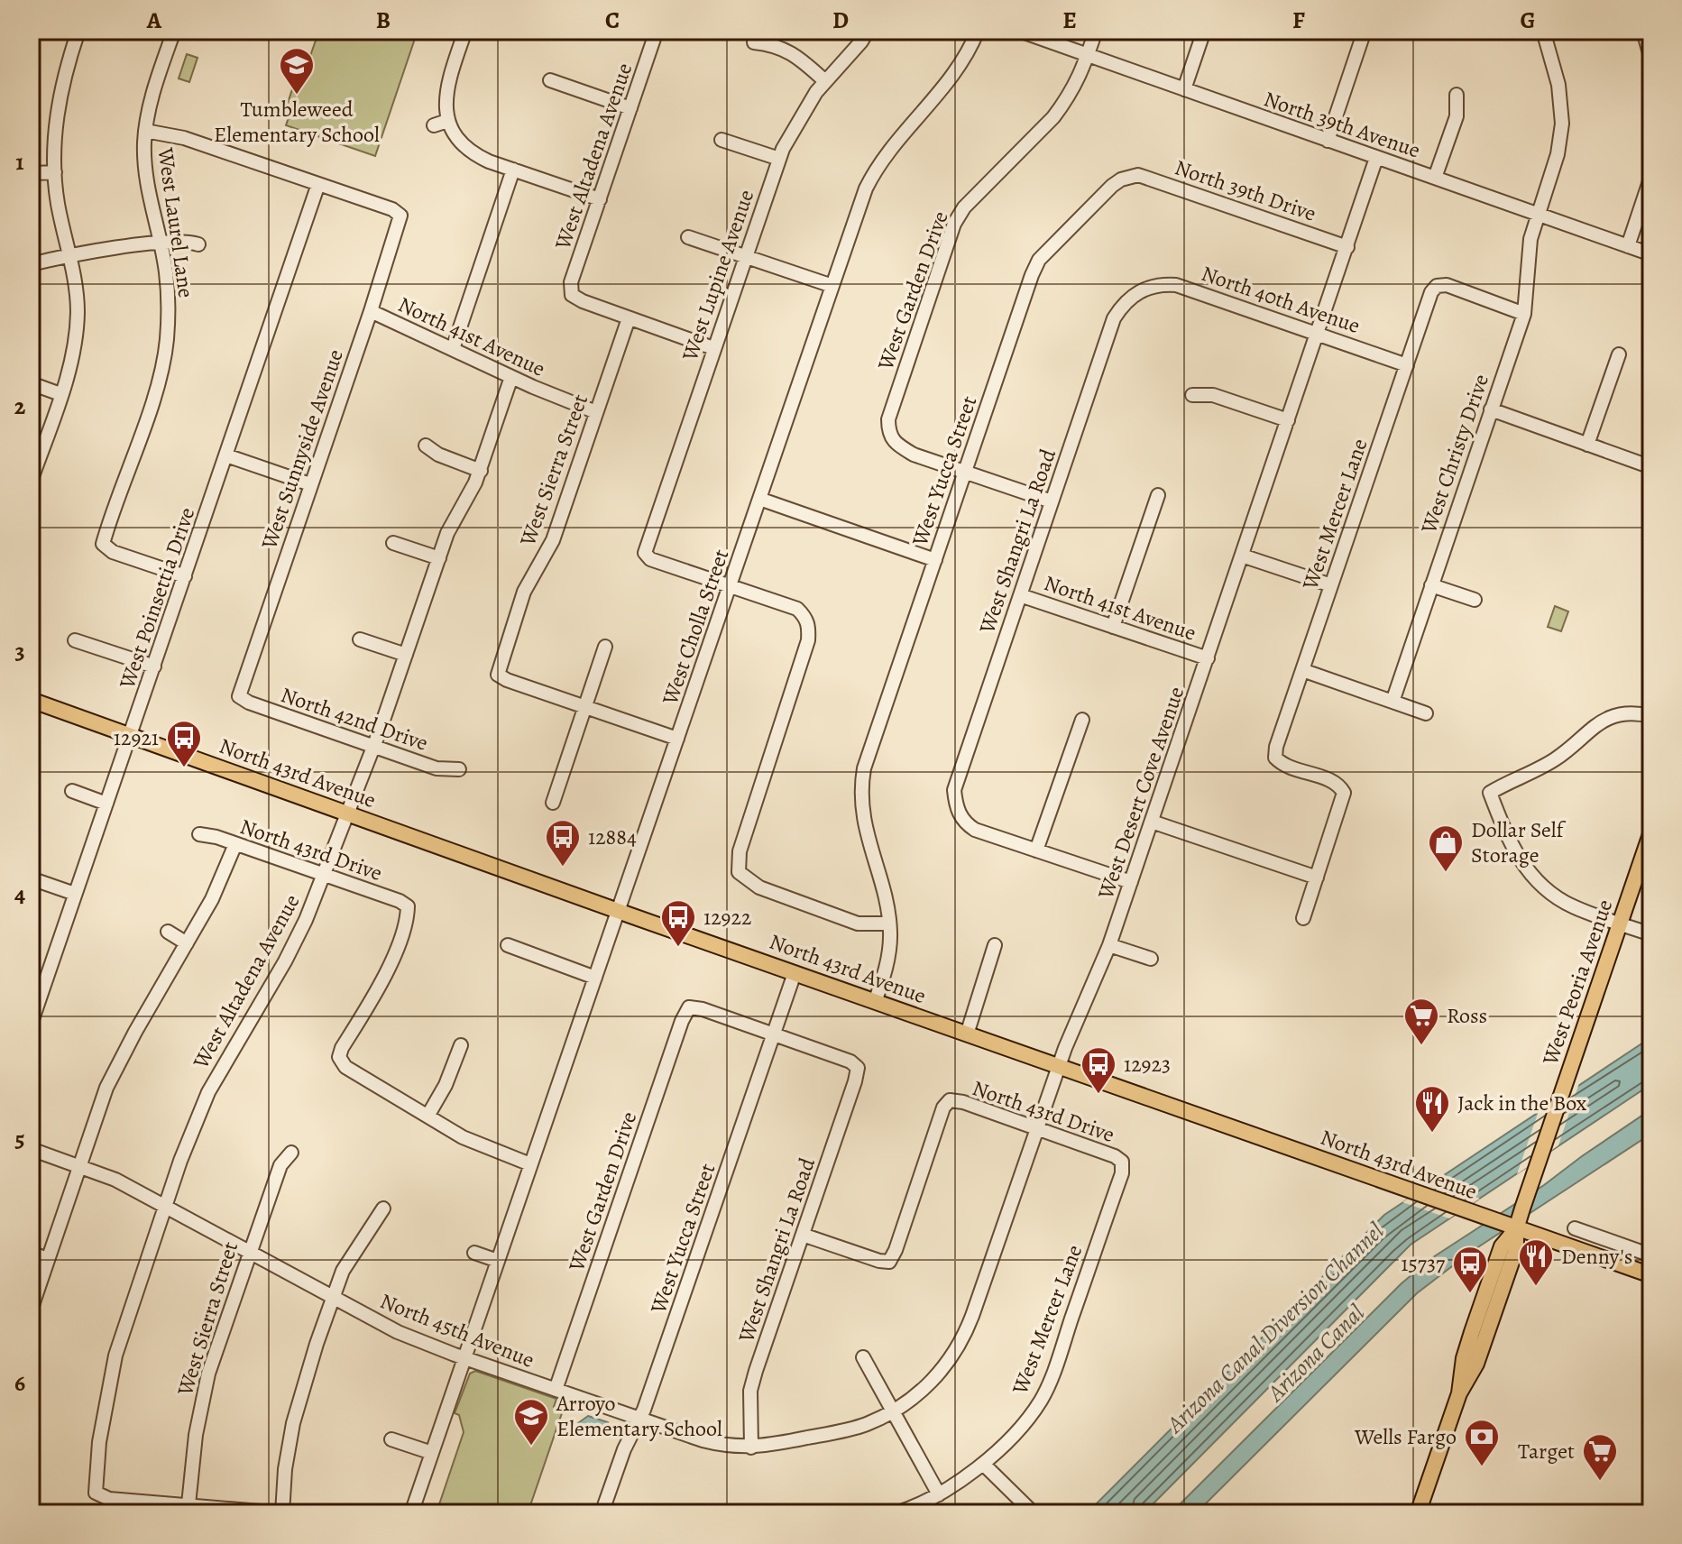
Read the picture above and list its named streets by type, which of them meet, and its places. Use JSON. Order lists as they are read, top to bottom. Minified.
{"streets":{"main road":["North 43rd Avenue","West Peoria Avenue"],"street":["North 39th Avenue","West Altadena Avenue","North 39th Drive","West Laurel Lane","West Lupine Avenue","West Garden Drive","North 40th Avenue","North 41st Avenue","West Sunnyside Avenue","West Christy Drive","West Sierra Street","West Yucca Street","West Mercer Lane","West Shangri La Road","West Poinsettia Drive","West Cholla Street","North 42nd Drive","West Desert Cove Avenue","North 43rd Drive","North 45th Avenue"]},"crossings":[["North 39th Avenue","West Garden Drive"],["North 39th Avenue","West Christy Drive"],["North 39th Avenue","West Desert Cove Avenue"],["West Altadena Avenue","North 41st Avenue"],["West Altadena Avenue","West Sierra Street"],["West Altadena Avenue","North 42nd Drive"],["West Altadena Avenue","North 43rd Avenue"],["West Altadena Avenue","North 43rd Drive"],["West Altadena Avenue","North 45th Avenue"],["North 39th Drive","West Yucca Street"],["North 39th Drive","West Desert Cove Avenue"],["West Laurel Lane","West Poinsettia Drive"],["West Lupine Avenue","West Cholla Street"],["West Garden Drive","West Yucca Street"],["West Garden Drive","West Shangri La Road"],["West Garden Drive","North 45th Avenue"],["North 40th Avenue","West Mercer Lane"],["North 40th Avenue","West Shangri La Road"],["North 40th Avenue","West Desert Cove Avenue"],["North 41st Avenue","West Sunnyside Avenue"],["North 41st Avenue","West Sierra Street"],["North 41st Avenue","West Shangri La Road"],["North 41st Avenue","West Desert Cove Avenue"],["West Sunnyside Avenue","West Poinsettia Drive"],["West Sunnyside Avenue","North 42nd Drive"],["West Christy Drive","West Mercer Lane"],["West Sierra Street","North 45th Avenue"],["West Yucca Street","West Shangri La Road"],["West Yucca Street","North 43rd Avenue"],["West Yucca Street","North 45th Avenue"],["West Mercer Lane","North 43rd Drive"],["West Shangri La Road","North 43rd Drive"],["West Shangri La Road","North 45th Avenue"],["West Poinsettia Drive","North 43rd Avenue"],["West Cholla Street","North 43rd Avenue"],["West Cholla Street","North 45th Avenue"],["North 43rd Avenue","West Desert Cove Avenue"],["North 43rd Avenue","West Peoria Avenue"],["West Desert Cove Avenue","North 43rd Drive"],["West Desert Cove Avenue","North 45th Avenue"]],"water":["Arizona Canal Diversion Channel","Arizona Canal"],"places":{"school or university":["Tumbleweed Elementary School","Arroyo Elementary School"],"bus stop":["12921","12884","12922","12923","15737"],"shop":["Dollar Self Storage"],"supermarket":["Ross","Target"],"restaurant":["Jack in the Box","Denny's"],"bank":["Wells Fargo"]},"grid":{"columns":["A","B","C","D","E","F","G"],"rows":["1","2","3","4","5","6"]}}
